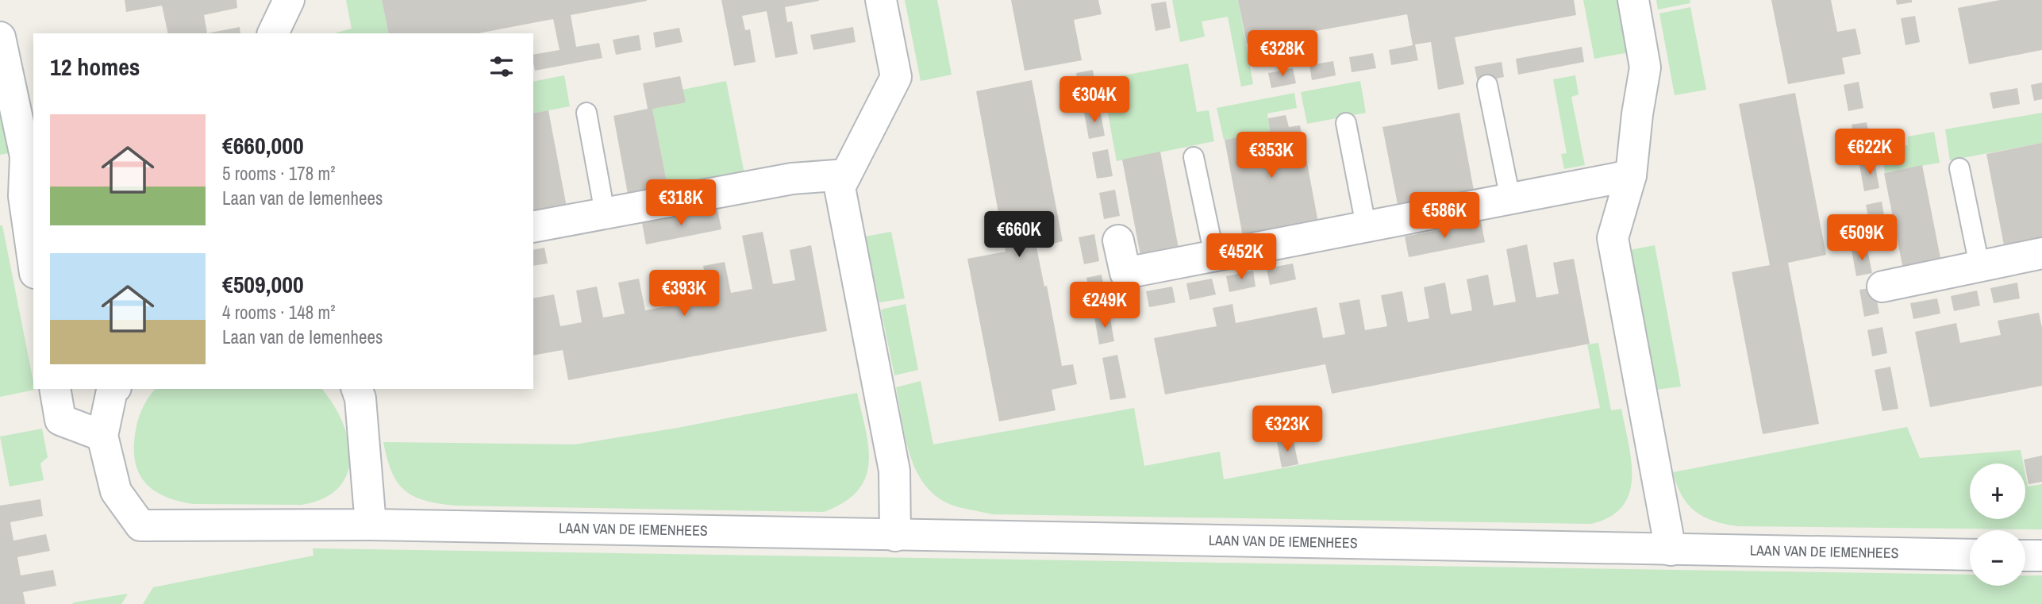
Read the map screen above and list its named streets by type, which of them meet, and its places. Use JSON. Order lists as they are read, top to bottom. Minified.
{"streets":{"street":["LAAN VAN DE IEMENHEES"]},"page":{"price":["€328K","€304K","€622K","€353K","€318K","€586K","€660K","€509K","€452K","€393K","€249K","€323K"],"heading":"12 homes","list":[{"name":"€660,000","note":"5 rooms · 178 m² · Laan van de Iemenhees"},{"name":"€509,000","note":"4 rooms · 148 m² · Laan van de Iemenhees"}],"map_buttons":["+","−"]}}
